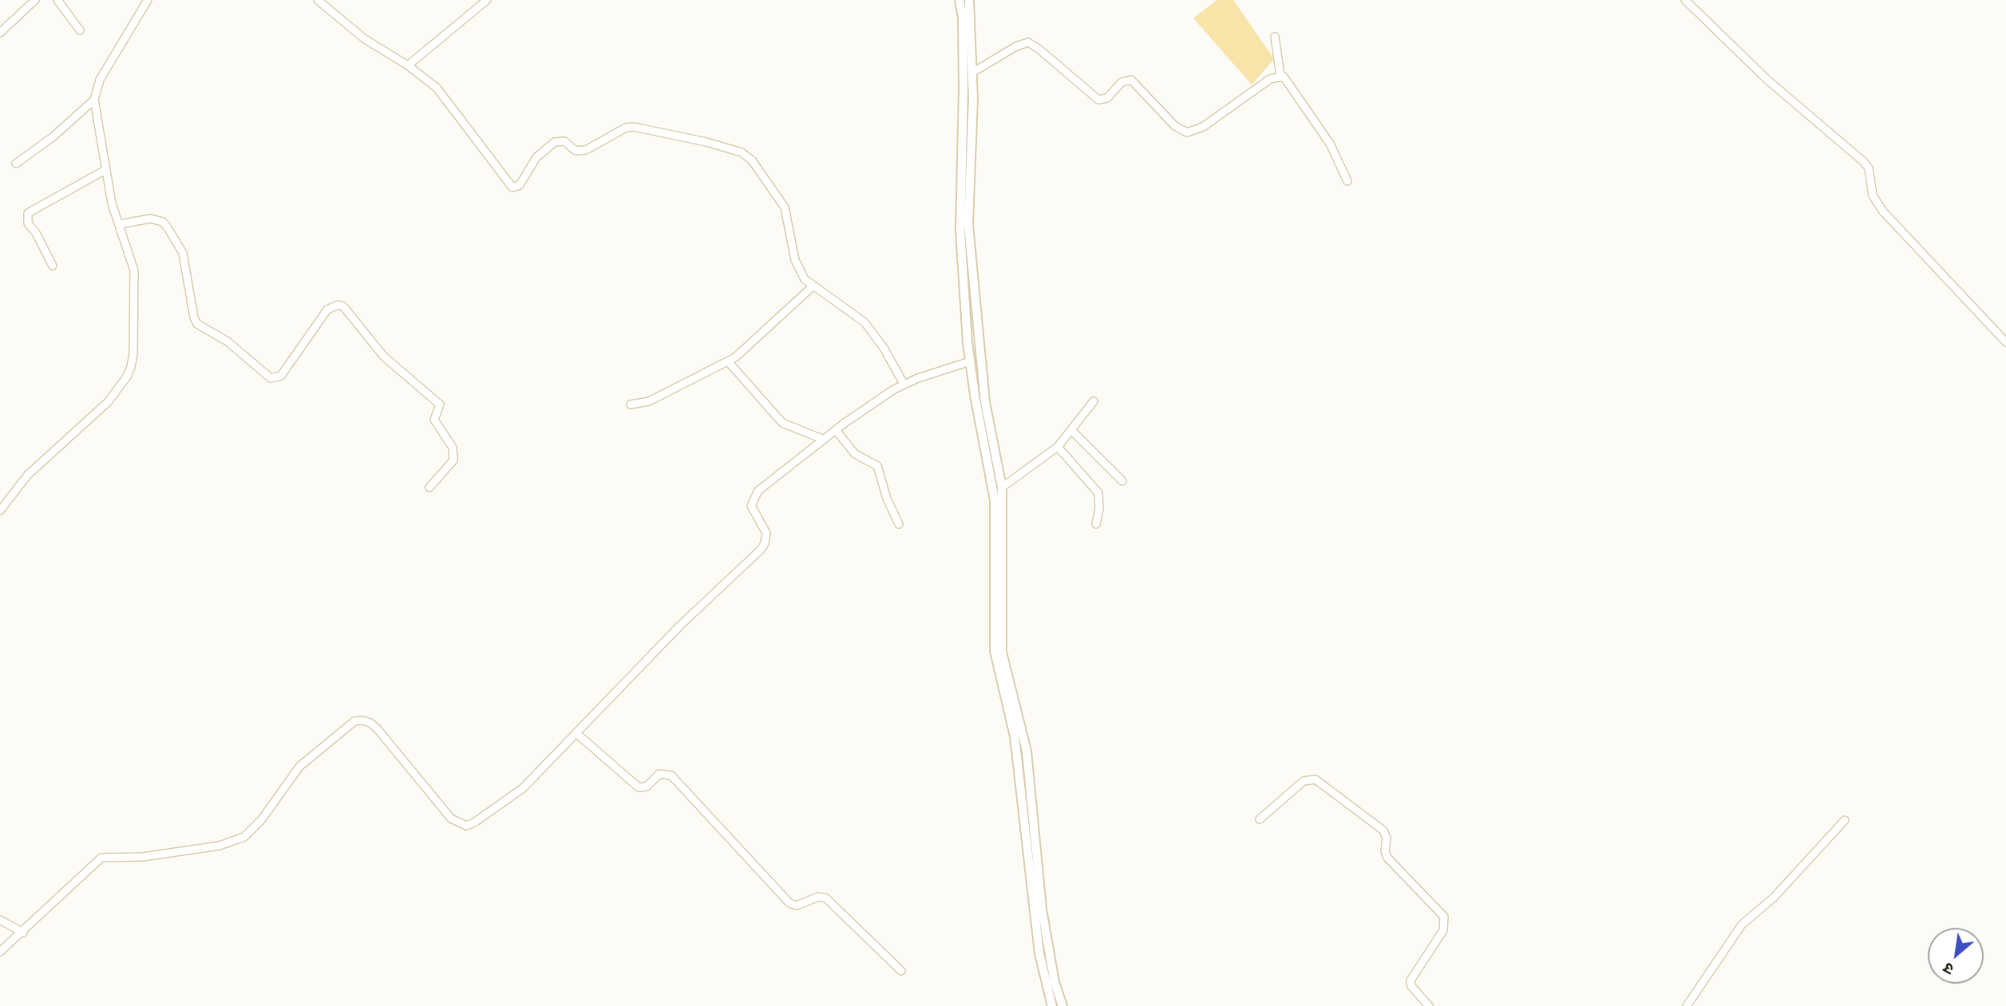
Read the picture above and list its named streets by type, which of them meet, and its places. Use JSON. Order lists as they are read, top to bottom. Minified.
{"north":"bottom left"}
